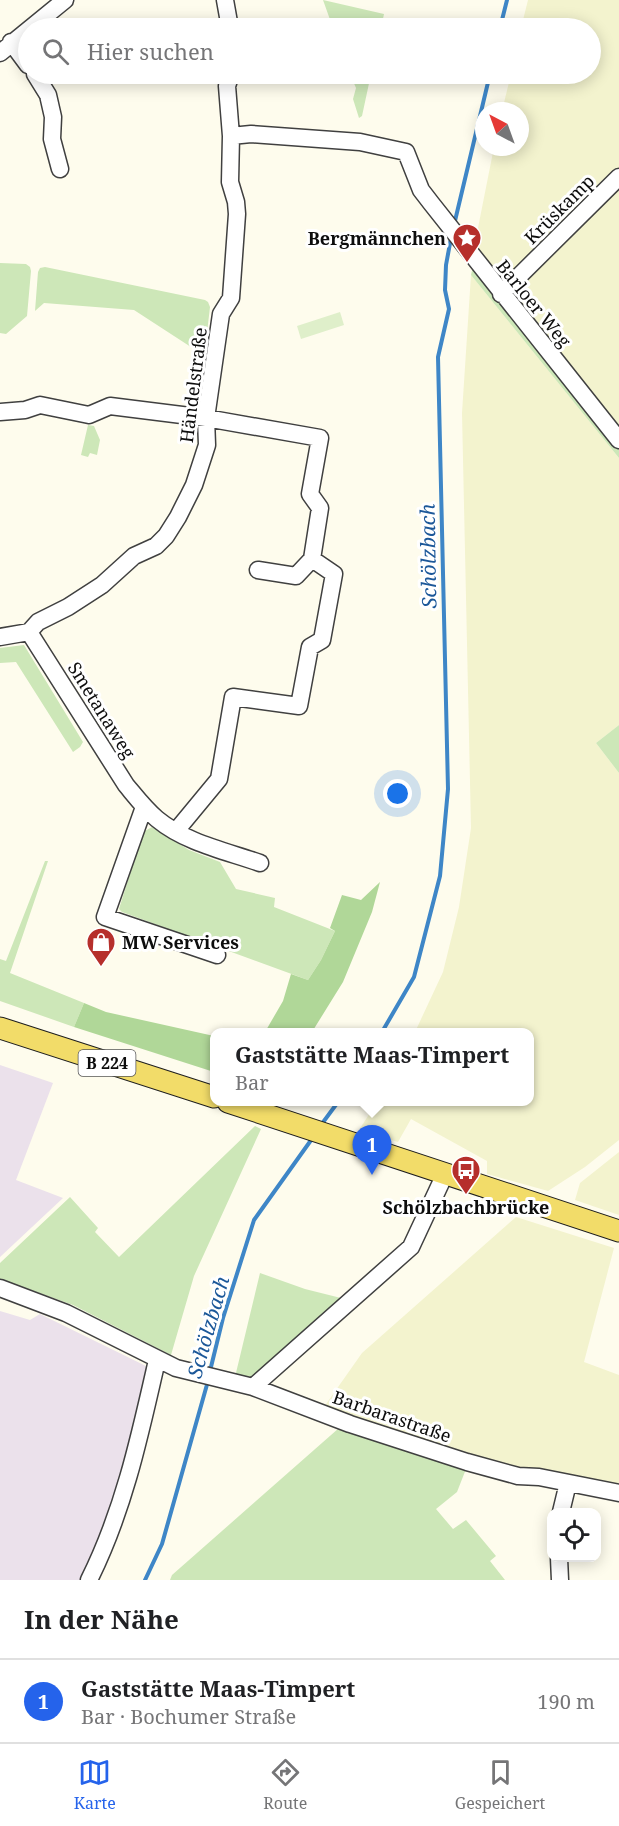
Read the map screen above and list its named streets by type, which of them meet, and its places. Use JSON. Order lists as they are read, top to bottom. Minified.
{"streets":{"main road":["B 224"],"street":["Krüskamp","Barloer Weg","Händelstraße","Smetanaweg","Barbarastraße"]},"crossings":[["Krüskamp","Barloer Weg"],["Barloer Weg","Händelstraße"],["Händelstraße","Smetanaweg"]],"water":["Schölzbach"],"places":{"place":["Bergmännchen"],"shop":["MW Services"],"bus stop":["Schölzbachbrücke"]},"north":"top left","page":{"search":"Hier suchen","popup":["Gaststätte Maas-Timpert","Bar"],"pins":"1","heading":"In der Nähe","list":[{"mark":"1","name":"Gaststätte Maas-Timpert","note":"Bar · Bochumer Straße","value":"190 m"}],"nav":["Karte","Route","Gespeichert"]}}
